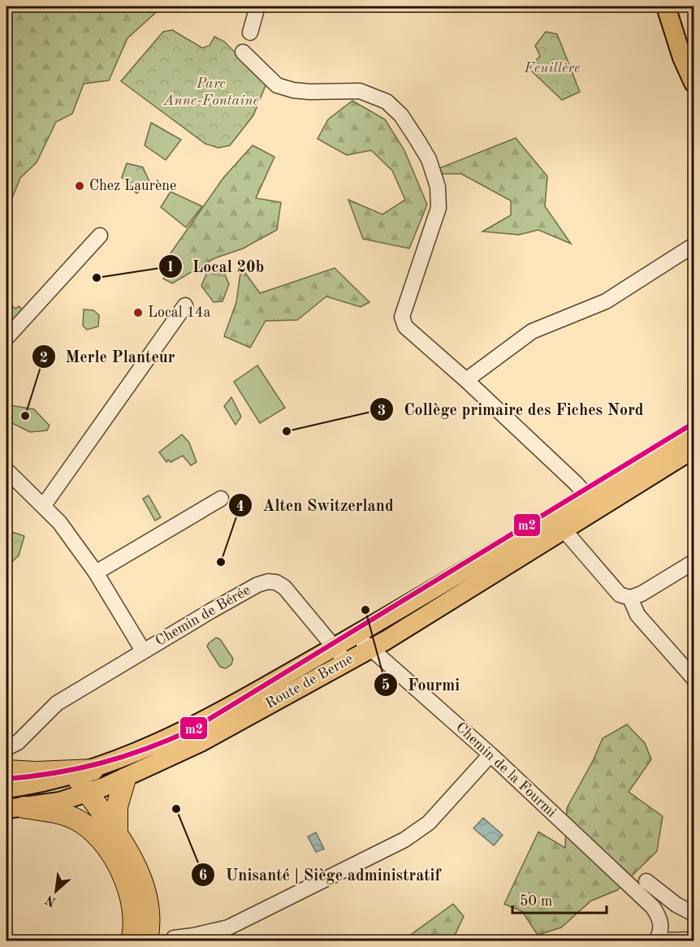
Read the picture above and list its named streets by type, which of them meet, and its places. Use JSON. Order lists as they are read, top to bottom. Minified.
{"streets":{"main road":["Route de Berne"],"street":["Chemin de Bérée","Chemin de la Fourmi"]},"crossings":[["Chemin de Bérée","Route de Berne"],["Route de Berne","Chemin de la Fourmi"]],"parks":["Feuillère","Parc Anne-Fontaine"],"places":["Chez Laurène","Local 20b","Local 14a","Merle Planteur","Collège primaire des Fiches Nord","Alten Switzerland","Fourmi","Unisanté | Siège administratif"],"lines":["transit line m2"],"scale_bar":"50 m","north":"bottom left"}
